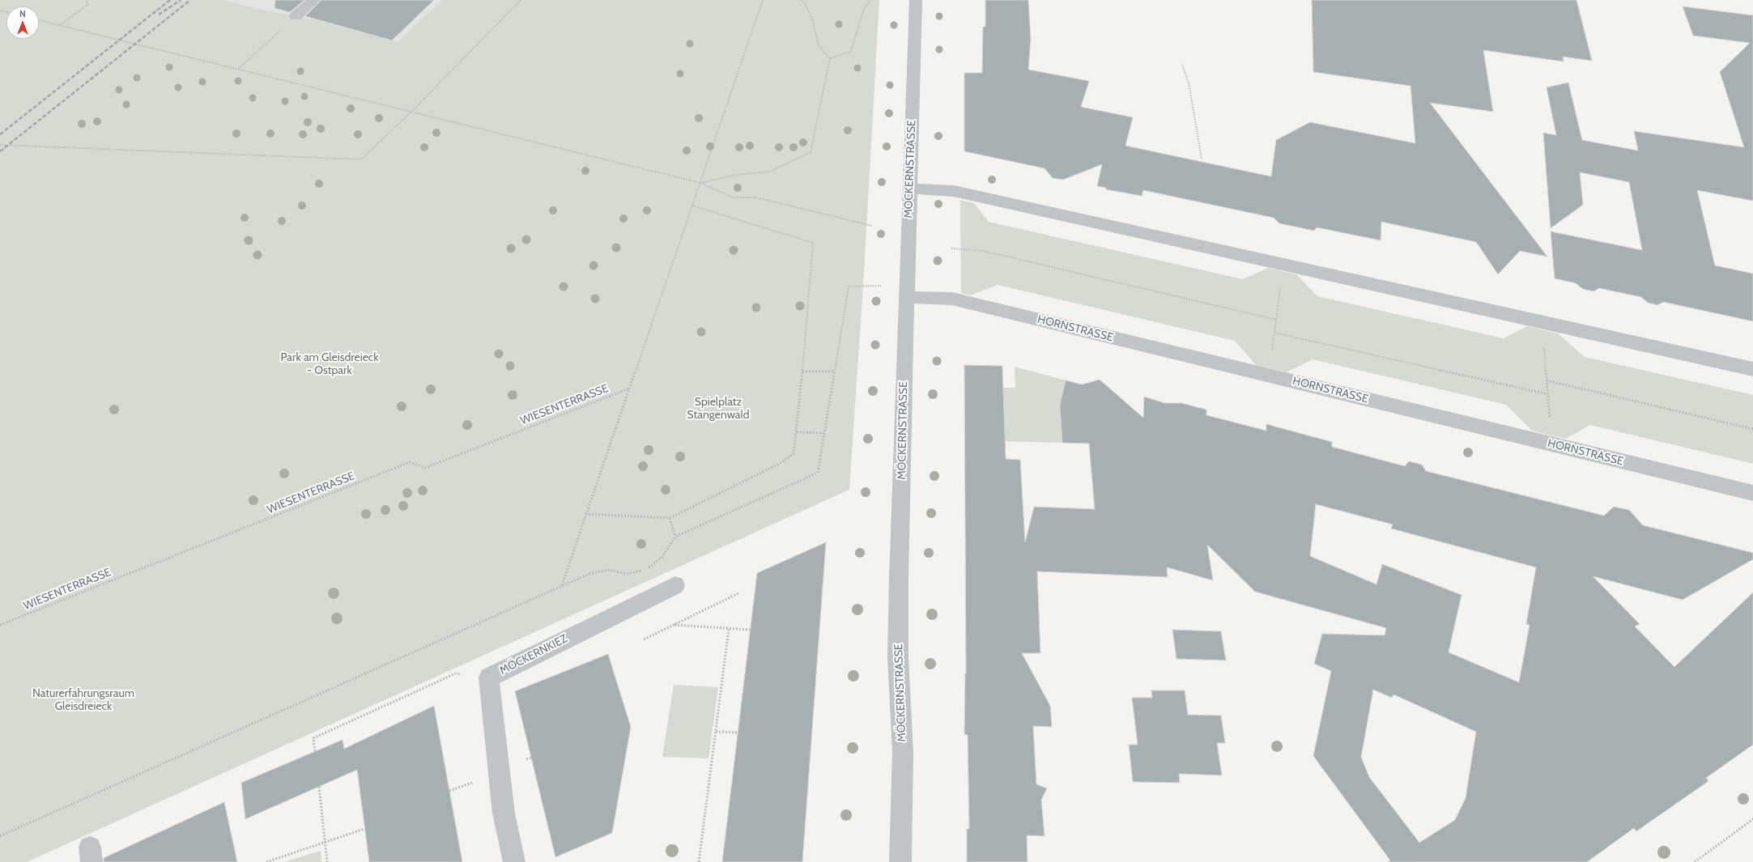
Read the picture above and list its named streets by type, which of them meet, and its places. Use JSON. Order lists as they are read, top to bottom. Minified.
{"streets":{"street":["MÖCKERNSTRASSE","HORNSTRASSE","MÖCKERNKIEZ"],"path":["WIESENTERRASSE"]},"crossings":[["MÖCKERNSTRASSE","HORNSTRASSE"]],"parks":["Park am Gleisdreieck - Ostpark","Spielplatz Stangenwald","Naturerfahrungsraum Gleisdreieck"],"north":"top"}
